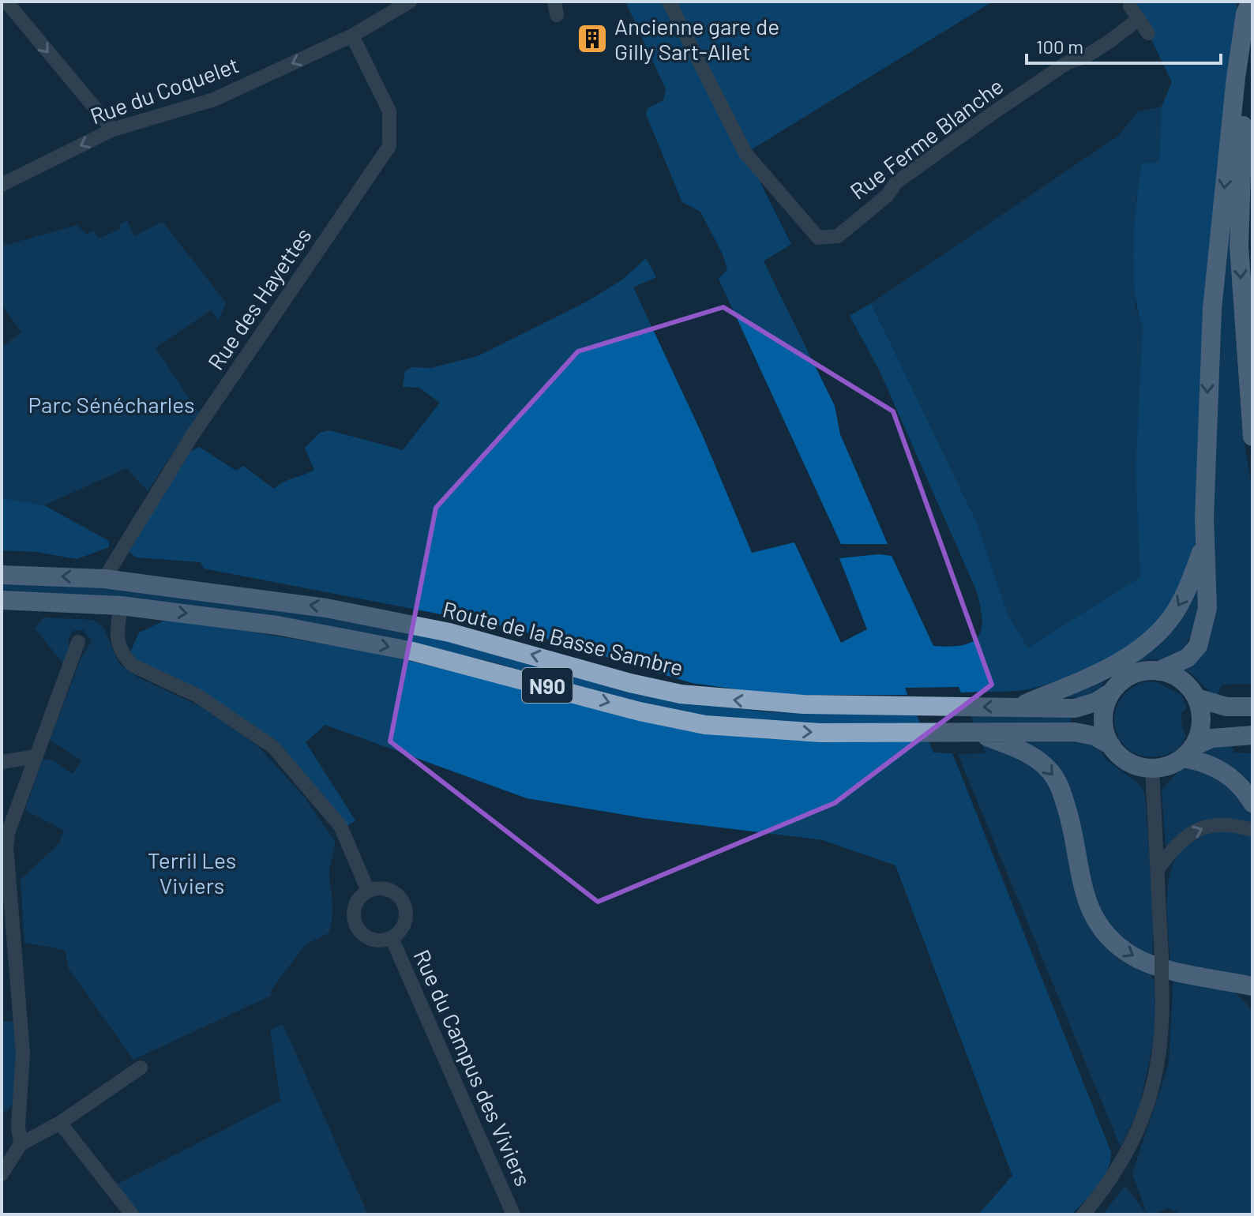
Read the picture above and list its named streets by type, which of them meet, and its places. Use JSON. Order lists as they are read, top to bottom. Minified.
{"streets":{"highway":["Route de la Basse Sambre","N90"],"street":["Rue du Coquelet","Rue Ferme Blanche","Rue des Hayettes","Rue du Campus des Viviers"]},"crossings":[["Rue du Coquelet","Rue des Hayettes"],["Rue des Hayettes","Route de la Basse Sambre"],["Route de la Basse Sambre","N90"]],"one_way":["Rue du Coquelet"],"parks":["Parc Sénécharles","Terril Les Viviers"],"places":{"building":["Ancienne gare de Gilly Sart-Allet"]},"scale_bar":"100 m"}
